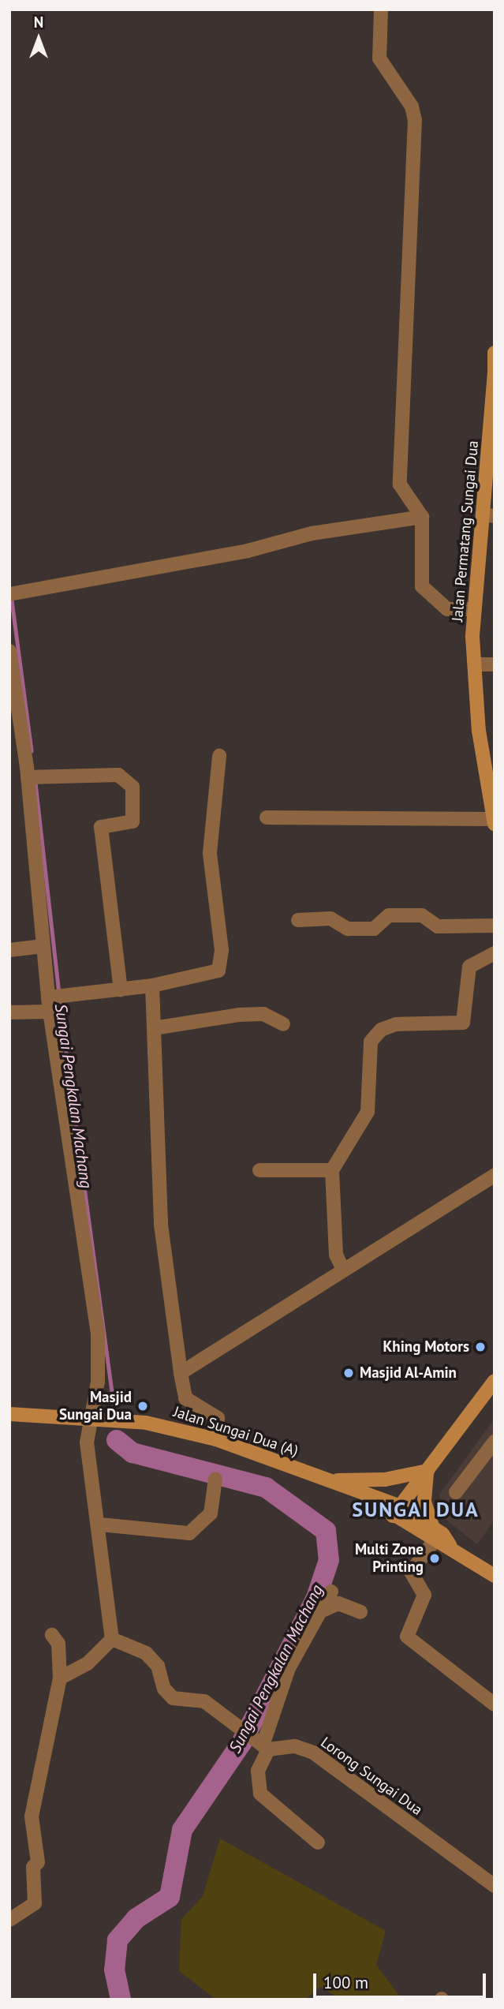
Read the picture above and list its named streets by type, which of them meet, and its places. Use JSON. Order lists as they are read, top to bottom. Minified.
{"streets":{"main road":["Jalan Permatang Sungai Dua","Jalan Sungai Dua (A)"],"street":["Lorong Sungai Dua"]},"districts":["SUNGAI DUA"],"water":["Sungai Pengkalan Machang"],"places":["Khing Motors","Masjid Al-Amin","Masjid Sungai Dua","Multi Zone Printing"],"scale_bar":"100 m","north":"top"}
